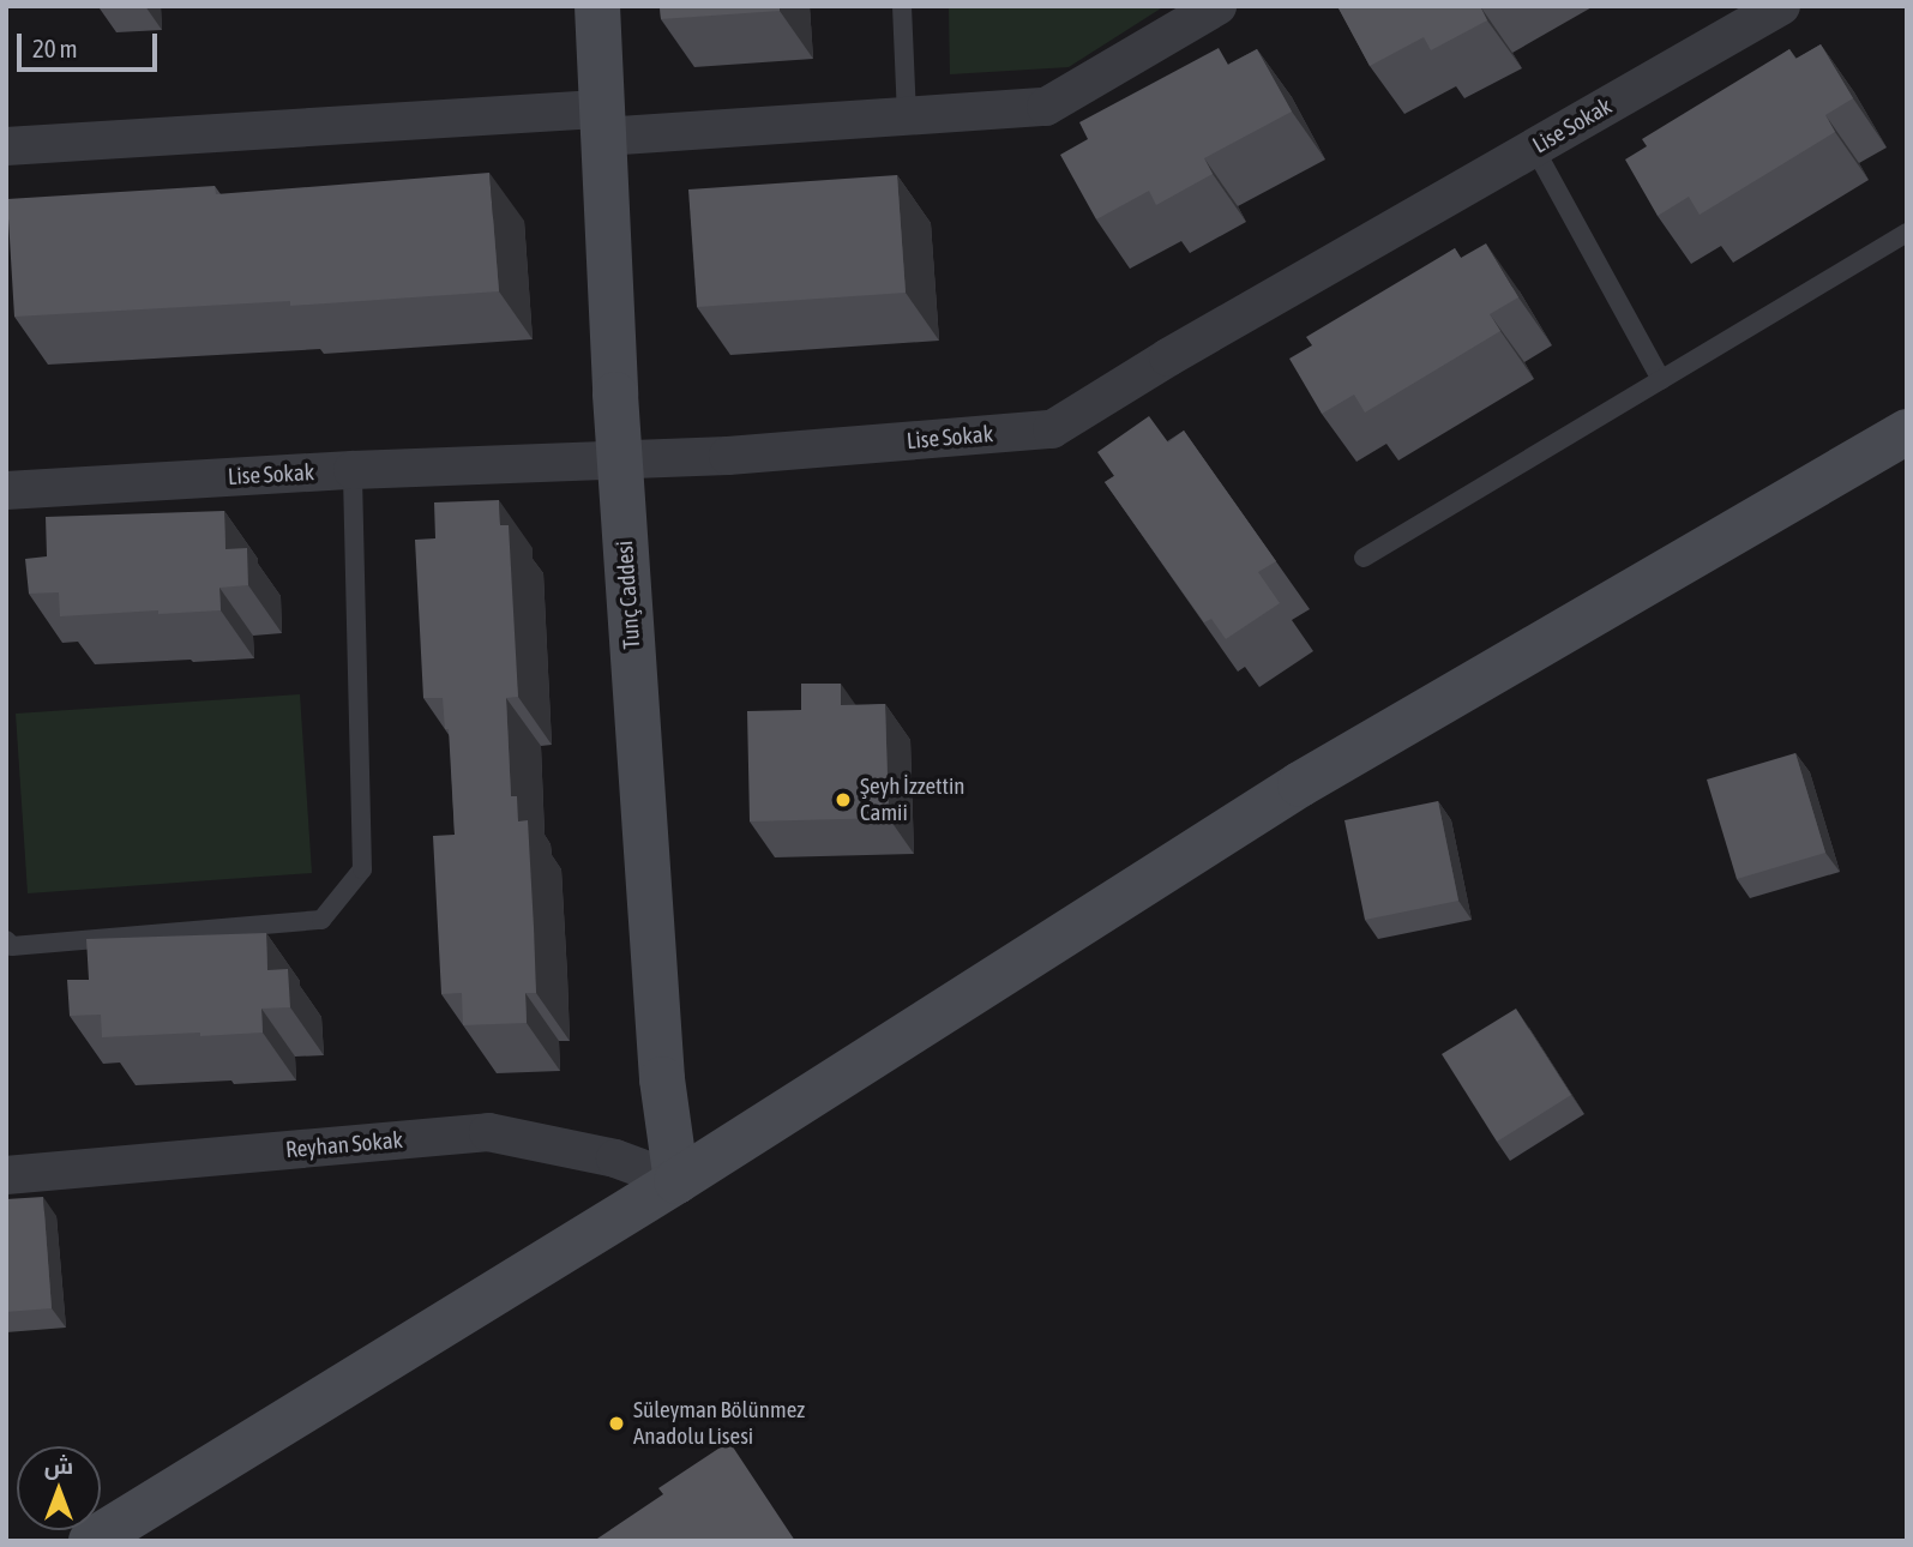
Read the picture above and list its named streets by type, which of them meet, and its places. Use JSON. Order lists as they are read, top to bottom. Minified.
{"streets":{"street":["Lise Sokak","Tunç Caddesi","Reyhan Sokak"]},"crossings":[["Lise Sokak","Tunç Caddesi"],["Tunç Caddesi","Reyhan Sokak"]],"places":["Şeyh İzzettin Camii","Süleyman Bölünmez Anadolu Lisesi"],"scale_bar":"20 m","north":"top"}
